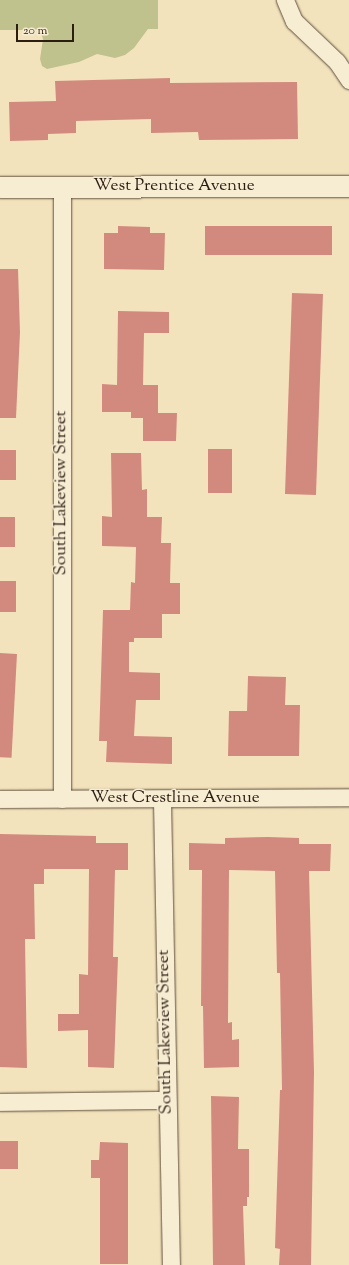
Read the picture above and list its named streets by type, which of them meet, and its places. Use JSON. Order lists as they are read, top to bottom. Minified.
{"streets":{"street":["West Prentice Avenue","South Lakeview Street","West Crestline Avenue"]},"crossings":[["West Prentice Avenue","South Lakeview Street"],["South Lakeview Street","West Crestline Avenue"]],"scale_bar":"20 m"}
